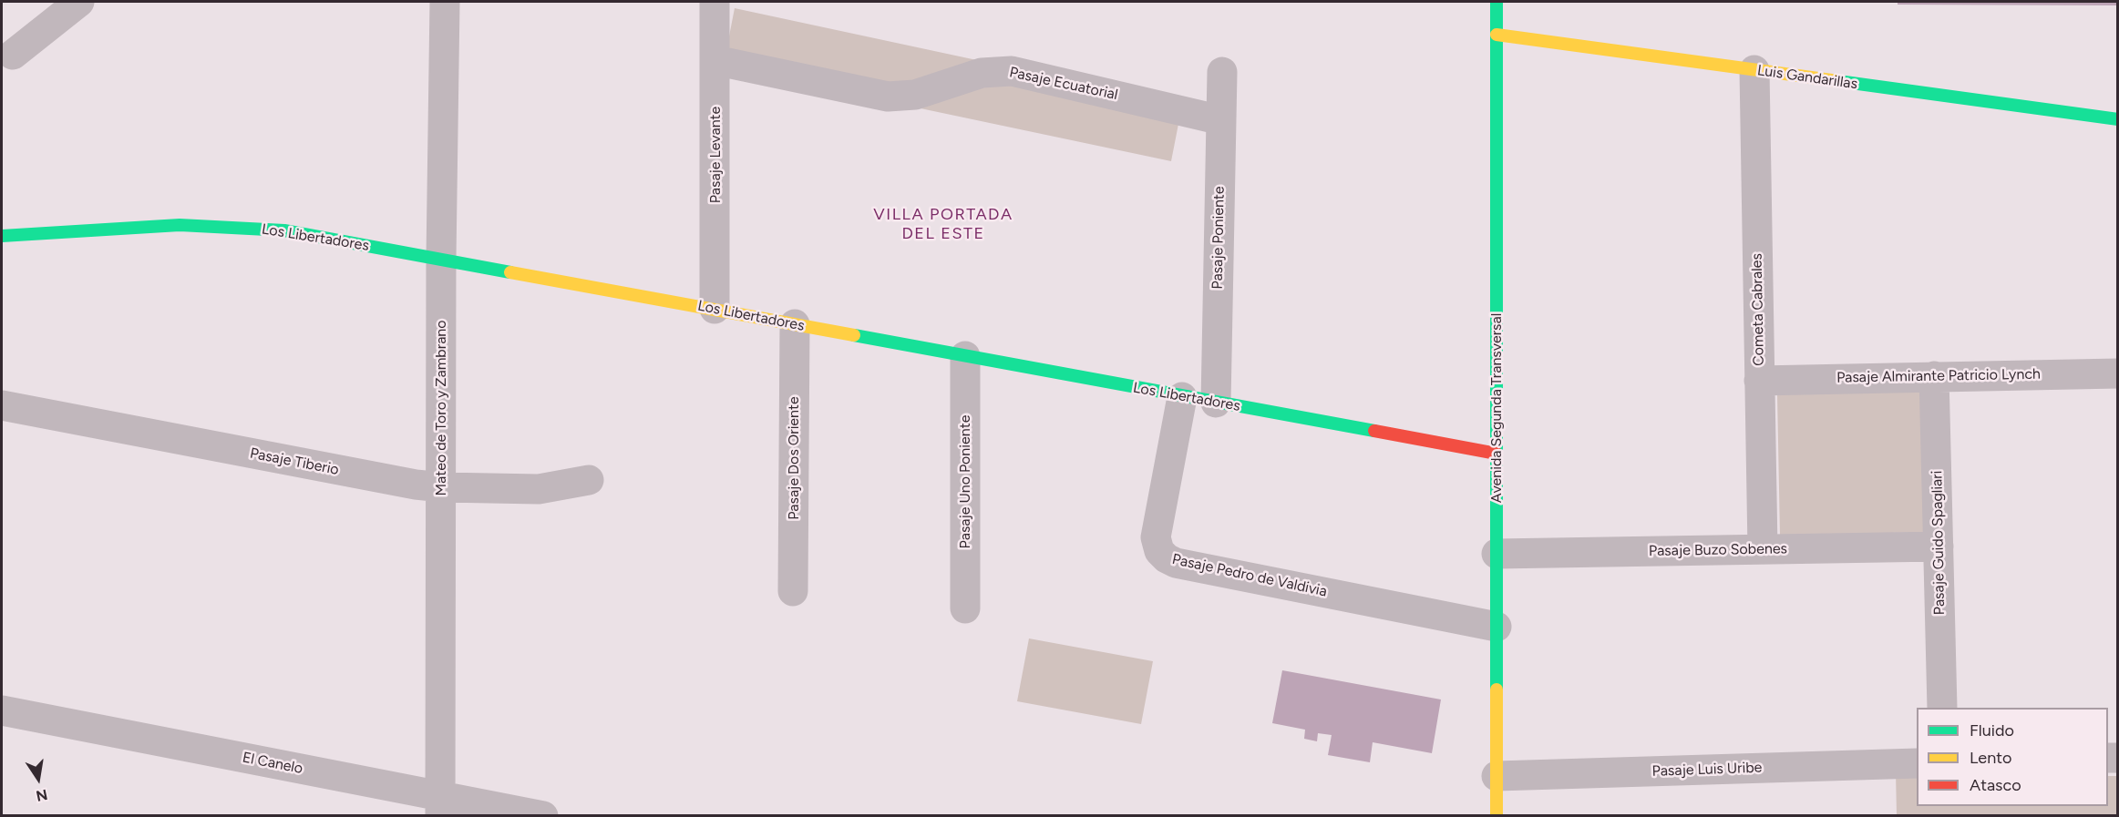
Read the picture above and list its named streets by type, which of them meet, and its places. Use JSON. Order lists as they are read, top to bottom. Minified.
{"streets":{"street":["Luis Gandarillas","Pasaje Ecuatorial","Pasaje Levante","Los Libertadores","Pasaje Poniente","Cometa Cabrales","Pasaje Almirante Patricio Lynch","Mateo de Toro y Zambrano","Avenida Segunda Transversal","Pasaje Dos Oriente","Pasaje Tiberio","Pasaje Uno Poniente","Pasaje Guido Spagliari","Pasaje Buzo Sobenes","Pasaje Pedro de Valdivia","El Canelo","Pasaje Luis Uribe"]},"crossings":[["Luis Gandarillas","Cometa Cabrales"],["Luis Gandarillas","Avenida Segunda Transversal"],["Pasaje Ecuatorial","Pasaje Levante"],["Pasaje Ecuatorial","Pasaje Poniente"],["Pasaje Levante","Los Libertadores"],["Los Libertadores","Pasaje Poniente"],["Los Libertadores","Mateo de Toro y Zambrano"],["Los Libertadores","Avenida Segunda Transversal"],["Los Libertadores","Pasaje Dos Oriente"],["Los Libertadores","Pasaje Uno Poniente"],["Los Libertadores","Pasaje Pedro de Valdivia"],["Cometa Cabrales","Pasaje Almirante Patricio Lynch"],["Cometa Cabrales","Pasaje Buzo Sobenes"],["Pasaje Almirante Patricio Lynch","Pasaje Guido Spagliari"],["Mateo de Toro y Zambrano","Pasaje Tiberio"],["Mateo de Toro y Zambrano","El Canelo"],["Avenida Segunda Transversal","Pasaje Buzo Sobenes"],["Avenida Segunda Transversal","Pasaje Pedro de Valdivia"],["Avenida Segunda Transversal","Pasaje Luis Uribe"],["Pasaje Guido Spagliari","Pasaje Buzo Sobenes"]],"districts":["VILLA PORTADA DEL ESTE"],"legend":["Fluido","Lento","Atasco"],"north":"bottom"}
